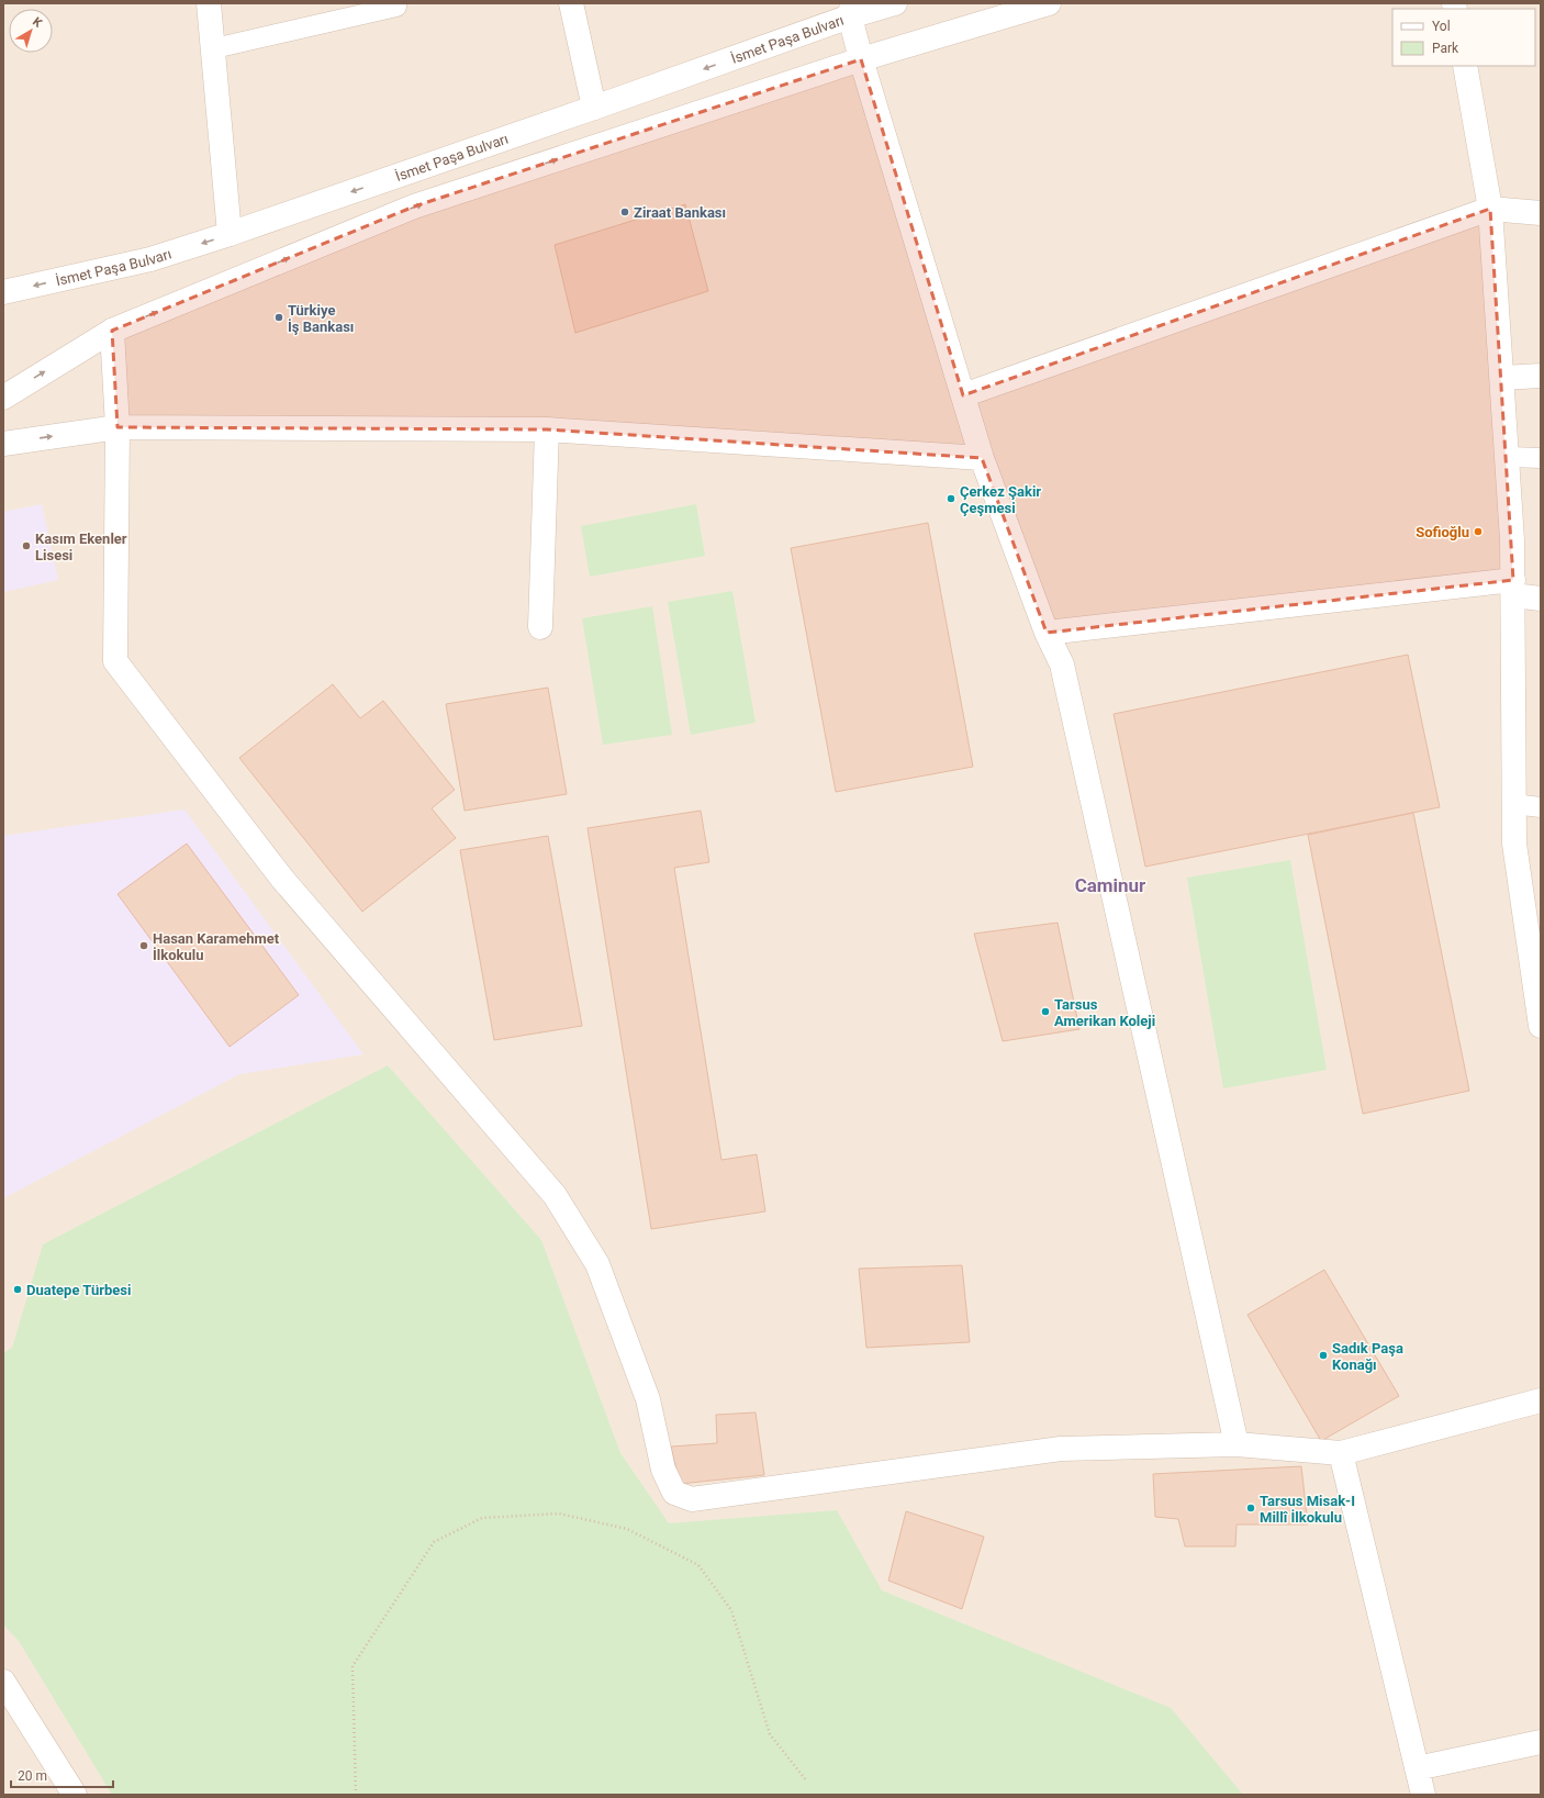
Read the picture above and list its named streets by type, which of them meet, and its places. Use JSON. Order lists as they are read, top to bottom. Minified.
{"streets":{"street":["İsmet Paşa Bulvarı"]},"districts":["Caminur"],"places":["Ziraat Bankası","Türkiye İş Bankası","Çerkez Şakir Çeşmesi","Sofioğlu","Kasım Ekenler Lisesi","Hasan Karamehmet İlkokulu","Tarsus Amerikan Koleji","Duatepe Türbesi","Sadık Paşa Konağı","Tarsus Misak-I Millî İlkokulu"],"legend":["Yol","Park"],"scale_bar":"20 m","north":"top right"}
